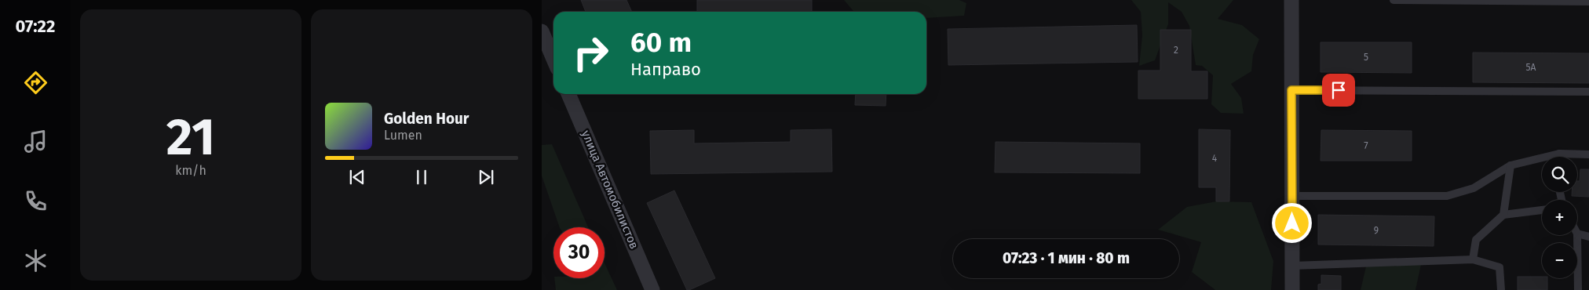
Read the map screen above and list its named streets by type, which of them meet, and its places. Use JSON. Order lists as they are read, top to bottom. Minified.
{"streets":{"street":["улица Автомобилистов"]},"house_numbers":["2","5","5А","7","4","9"],"page":{"tabs":"07:22","tile":["21","km/h"],"turn":["60 m","Направо"],"song":["Golden Hour","Lumen"],"map_buttons":["+","−"],"limit":"30","trip":"07:23 · 1 мин · 80 m"}}
